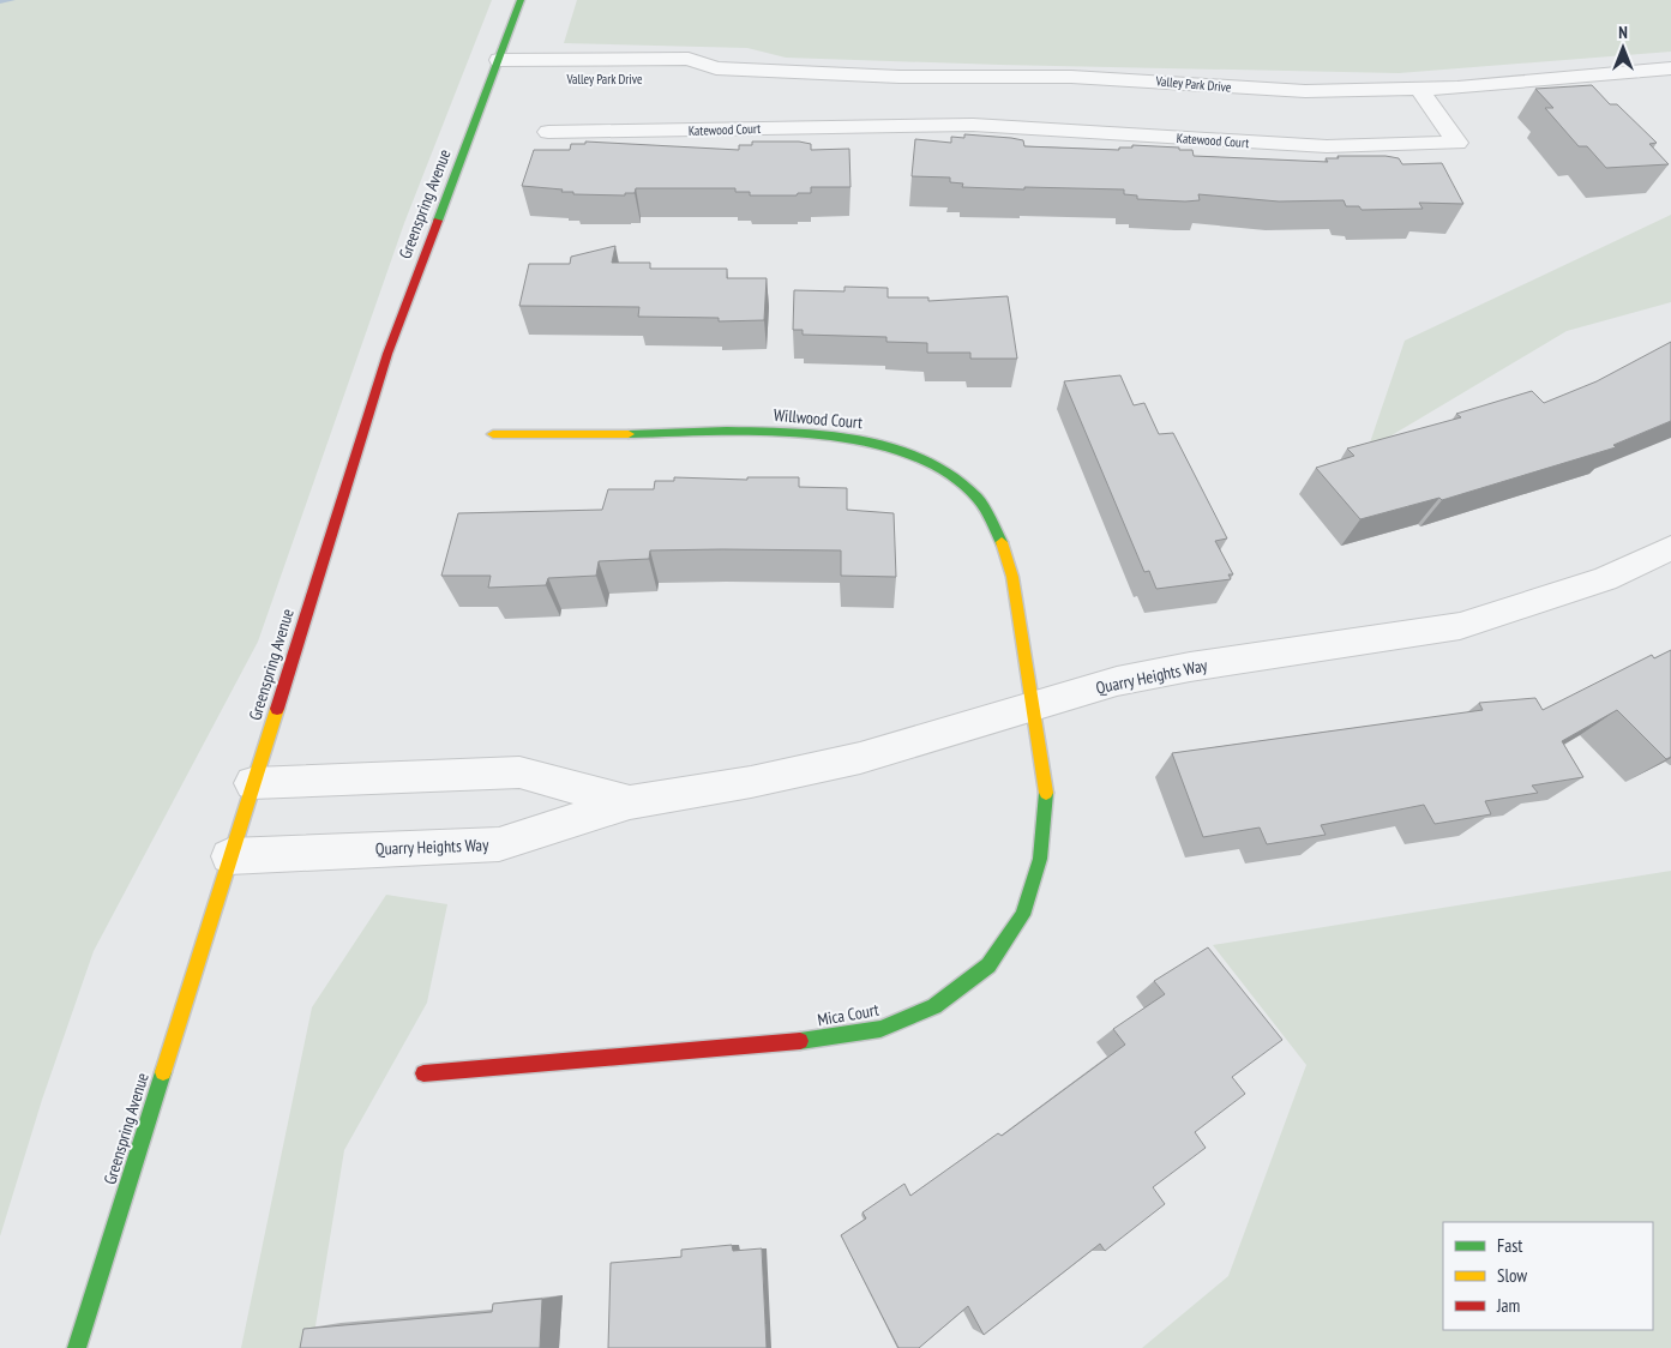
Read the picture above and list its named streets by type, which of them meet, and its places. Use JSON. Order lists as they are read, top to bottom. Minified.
{"streets":{"main road":["Greenspring Avenue","Willwood Court","Mica Court"],"street":["Valley Park Drive","Katewood Court","Quarry Heights Way"]},"crossings":[["Valley Park Drive","Katewood Court"],["Valley Park Drive","Greenspring Avenue"],["Greenspring Avenue","Quarry Heights Way"],["Willwood Court","Quarry Heights Way"],["Willwood Court","Mica Court"],["Quarry Heights Way","Mica Court"]],"legend":["Fast","Slow","Jam"],"north":"top"}
